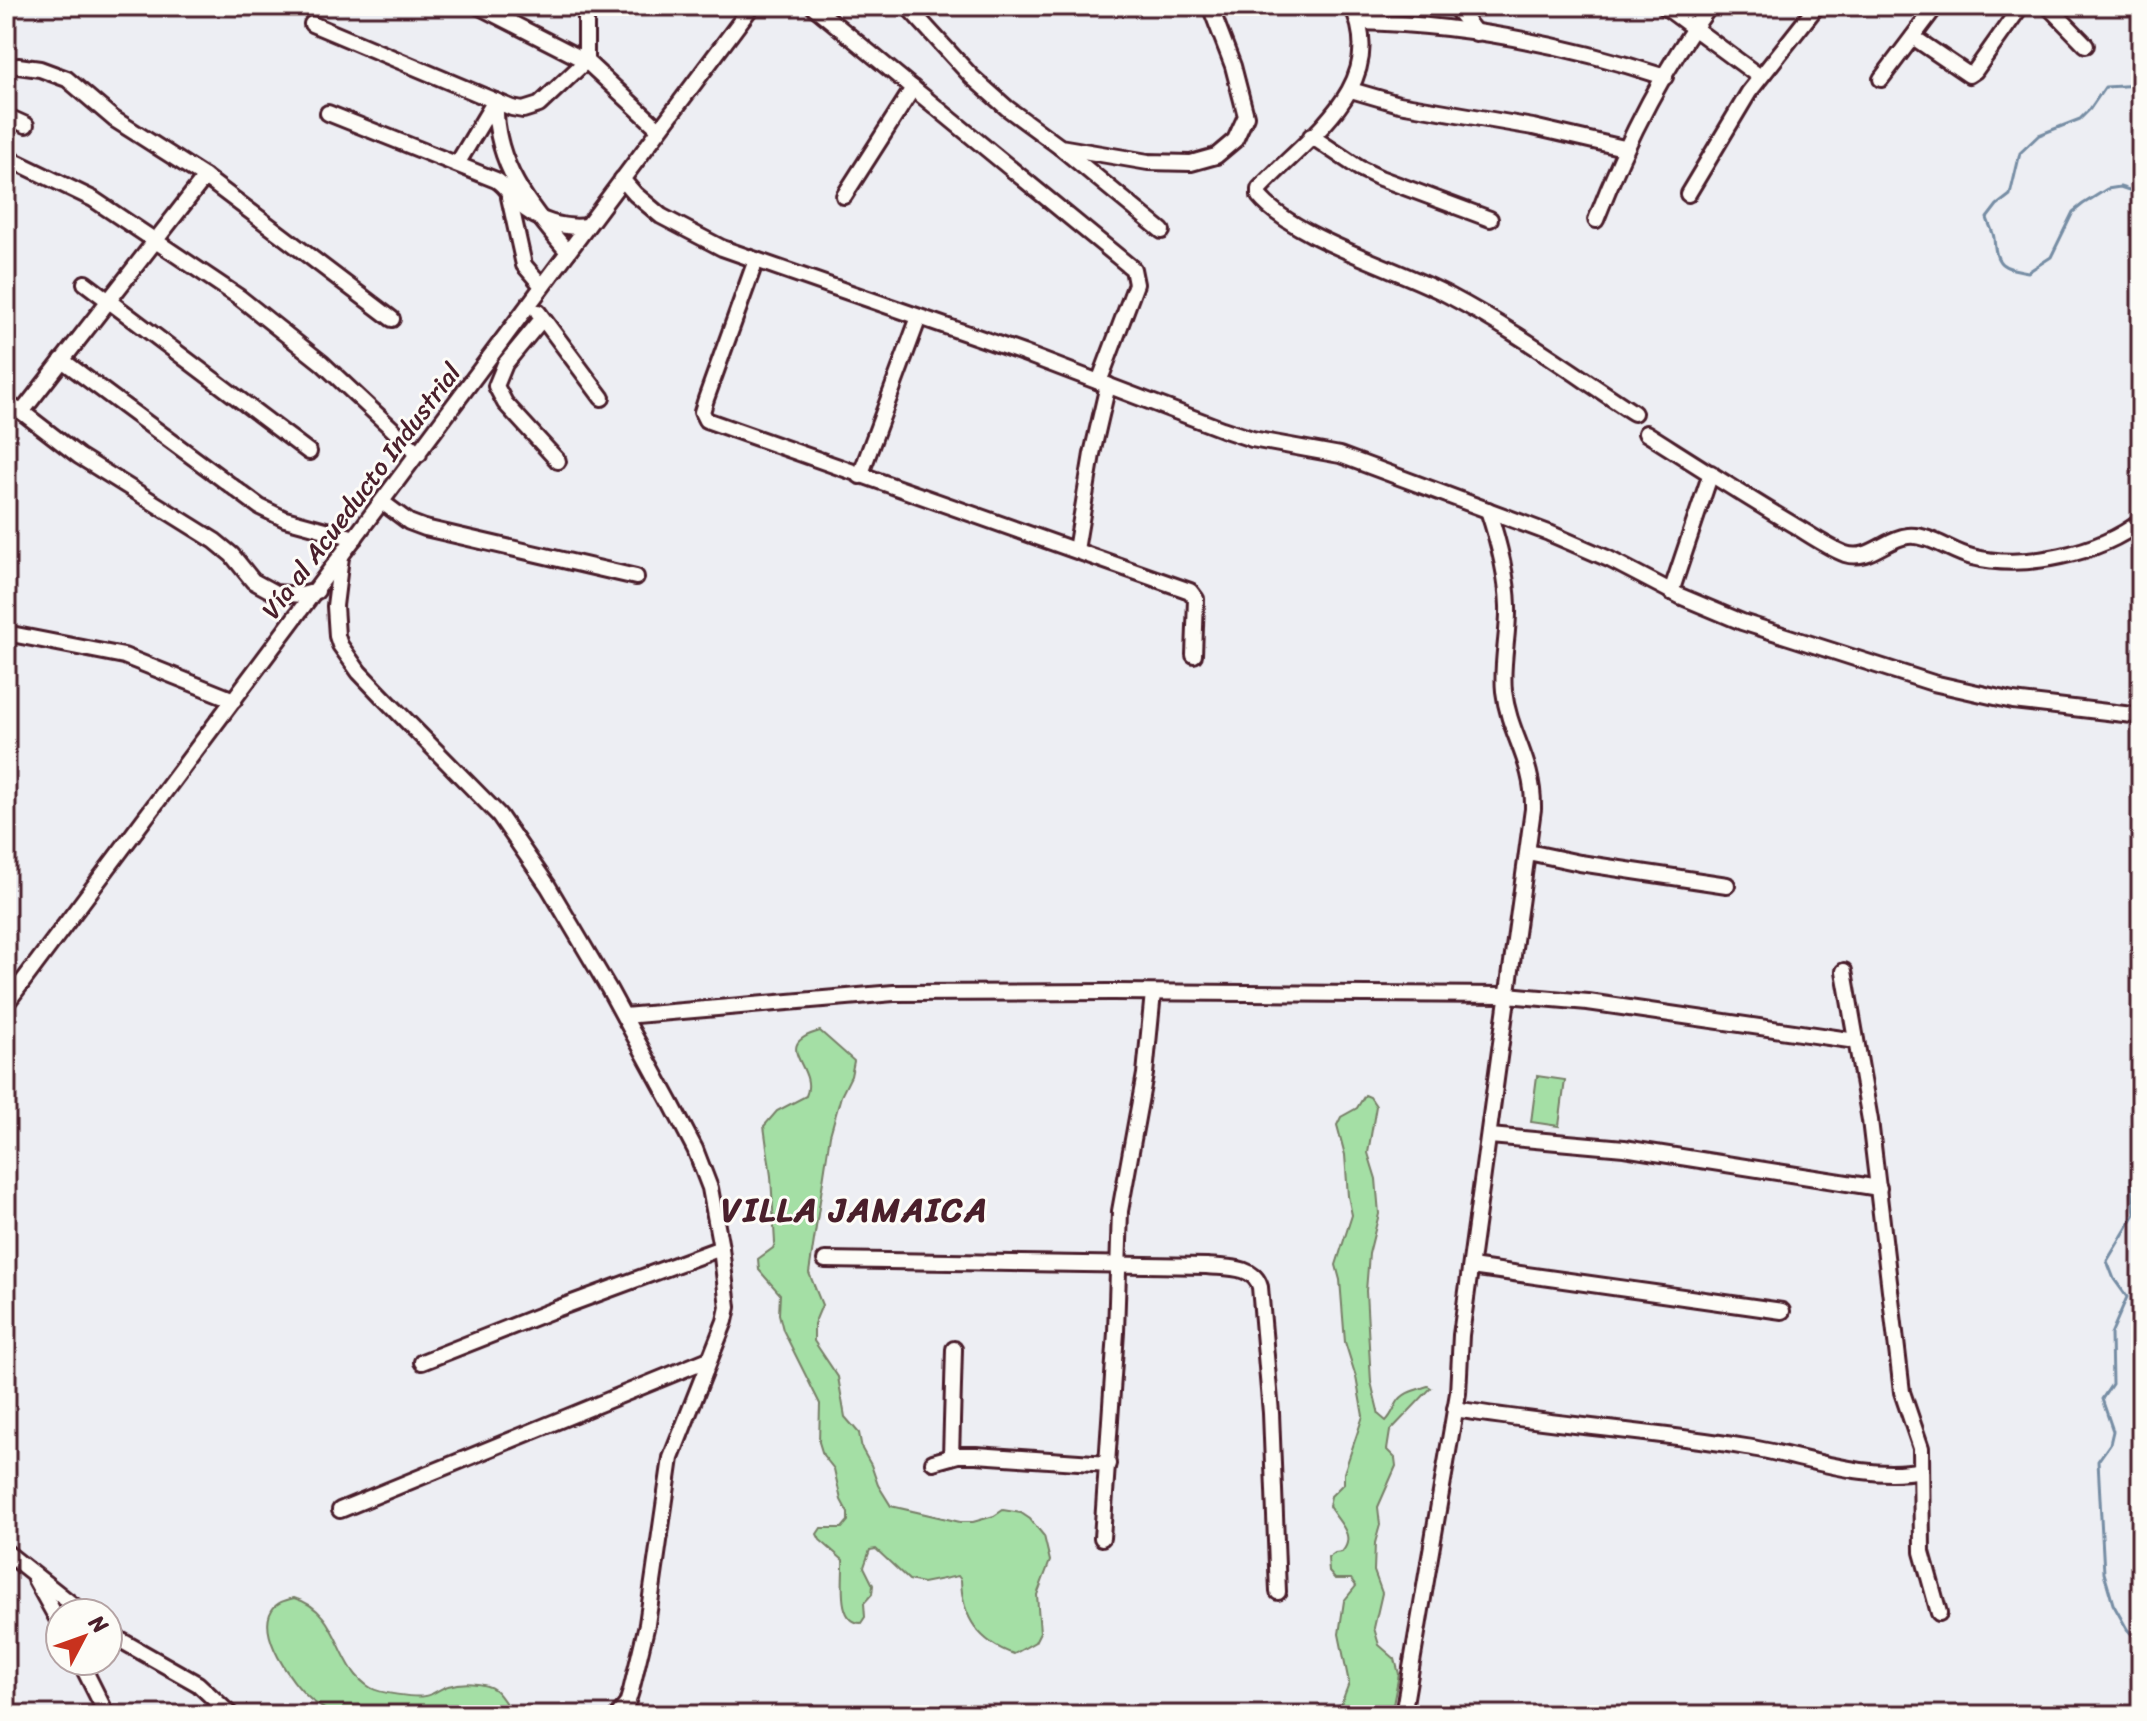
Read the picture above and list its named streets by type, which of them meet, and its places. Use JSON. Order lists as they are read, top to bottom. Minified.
{"streets":{"street":["Vía al Acueducto Industrial"]},"districts":["VILLA JAMAICA"],"north":"top right"}
